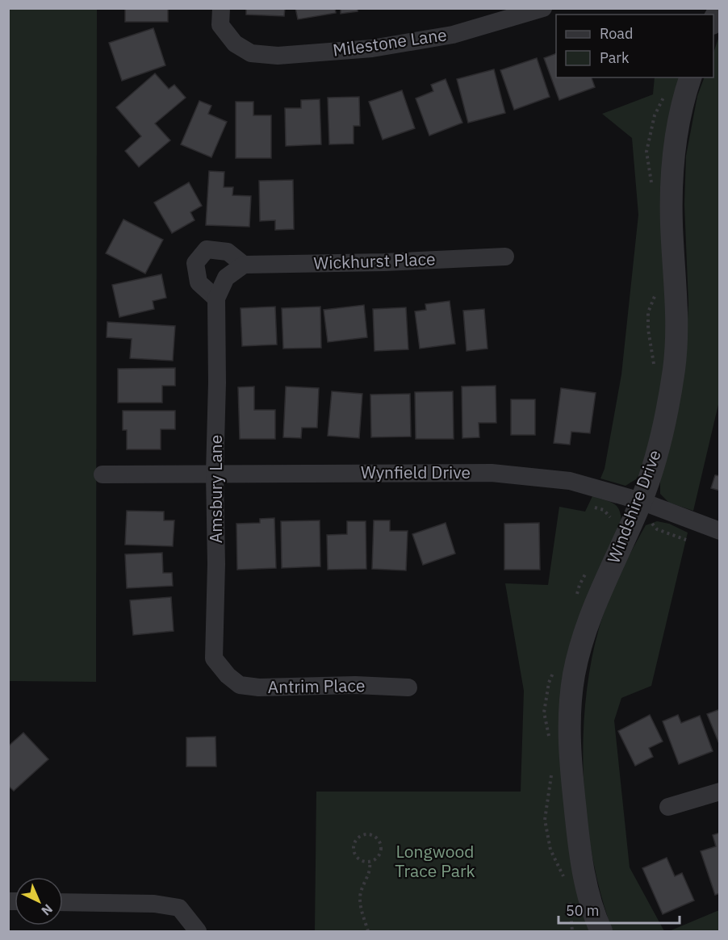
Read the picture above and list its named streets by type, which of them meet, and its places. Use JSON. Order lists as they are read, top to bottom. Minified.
{"streets":{"street":["Milestone Lane","Wickhurst Place","Wynfield Drive","Amsbury Lane","Windshire Drive","Antrim Place"]},"crossings":[["Wickhurst Place","Amsbury Lane"],["Wynfield Drive","Amsbury Lane"],["Wynfield Drive","Windshire Drive"],["Amsbury Lane","Antrim Place"]],"parks":["Longwood Trace Park"],"legend":["Road","Park"],"scale_bar":"50 m","north":"bottom right"}
